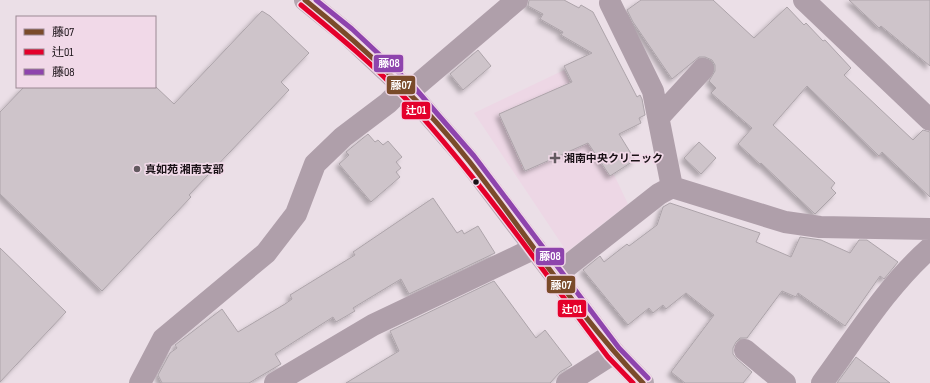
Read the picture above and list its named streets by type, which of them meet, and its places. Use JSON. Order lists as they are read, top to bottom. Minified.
{"places":{"health":["湘南中央クリニック"],"other":["真如苑 湘南支部"]},"lines":["transit line 藤07","transit line 藤08","transit line 辻01"],"legend":["藤07","辻01","藤08"]}
